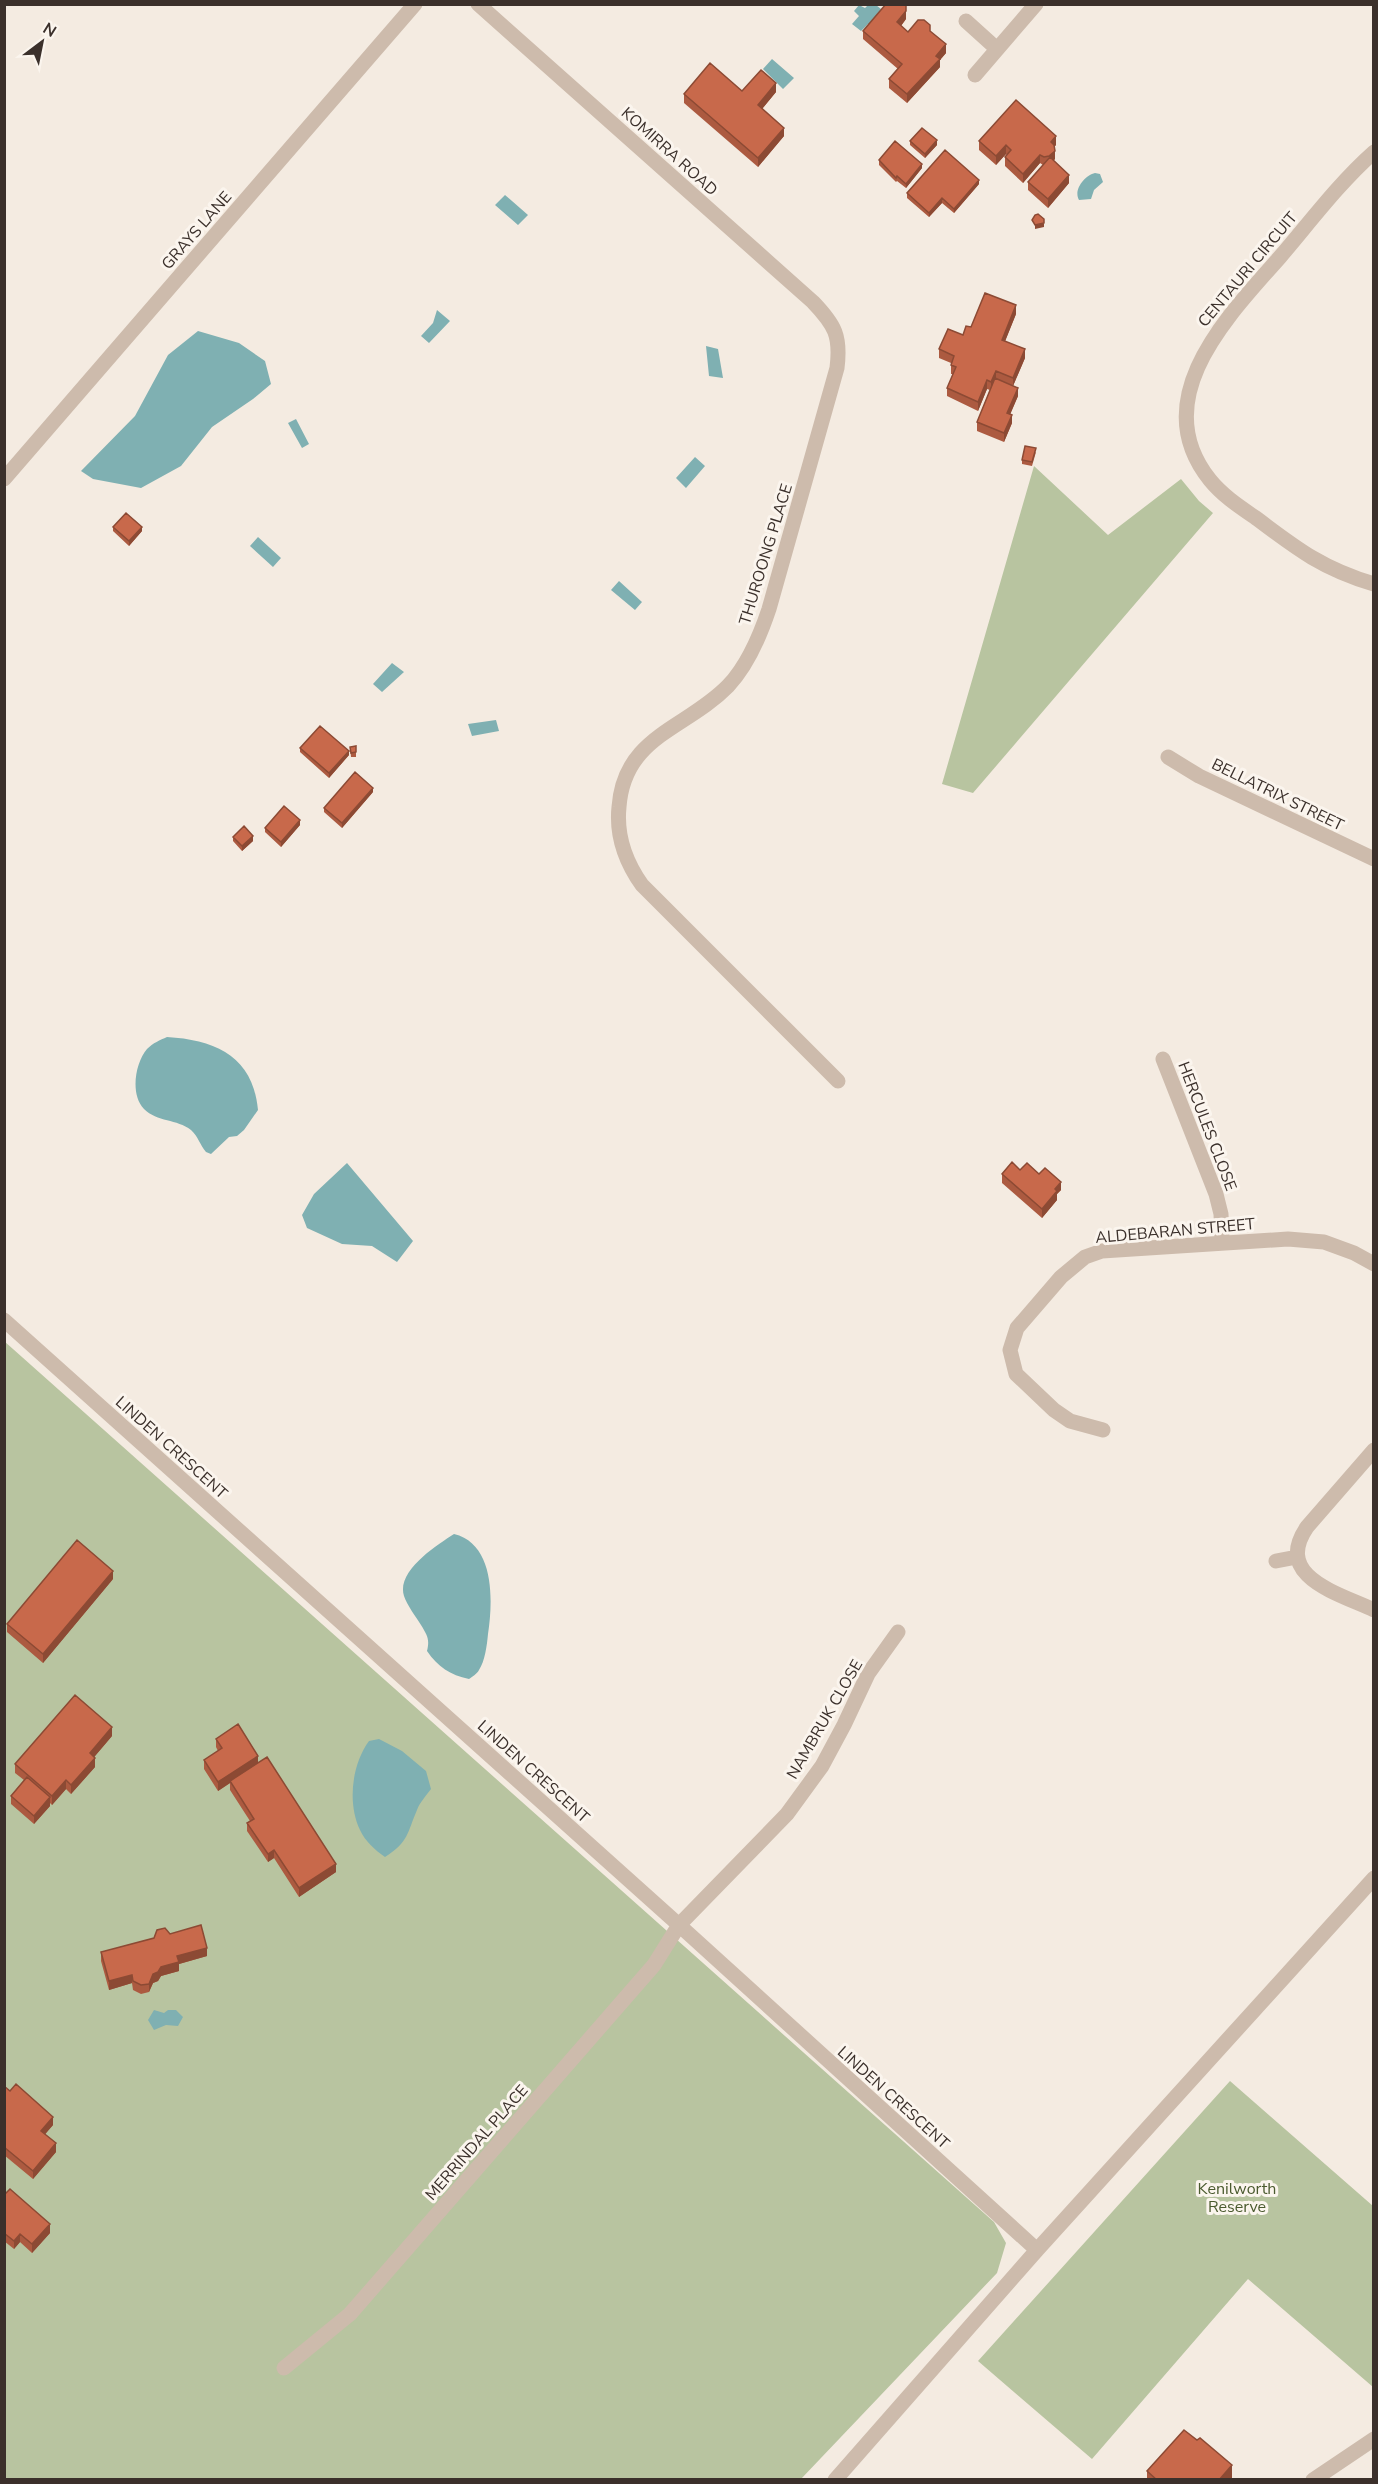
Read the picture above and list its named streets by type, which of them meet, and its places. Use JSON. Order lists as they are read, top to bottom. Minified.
{"streets":{"street":["KOMIRRA ROAD","GRAYS LANE","CENTAURI CIRCUIT","THUROONG PLACE","BELLATRIX STREET","HERCULES CLOSE","ALDEBARAN STREET","LINDEN CRESCENT","NAMBRUK CLOSE","MERRINDAL PLACE"]},"crossings":[["KOMIRRA ROAD","THUROONG PLACE"],["HERCULES CLOSE","ALDEBARAN STREET"],["LINDEN CRESCENT","NAMBRUK CLOSE"],["LINDEN CRESCENT","MERRINDAL PLACE"],["NAMBRUK CLOSE","MERRINDAL PLACE"]],"parks":["Kenilworth Reserve"],"north":"top right"}
